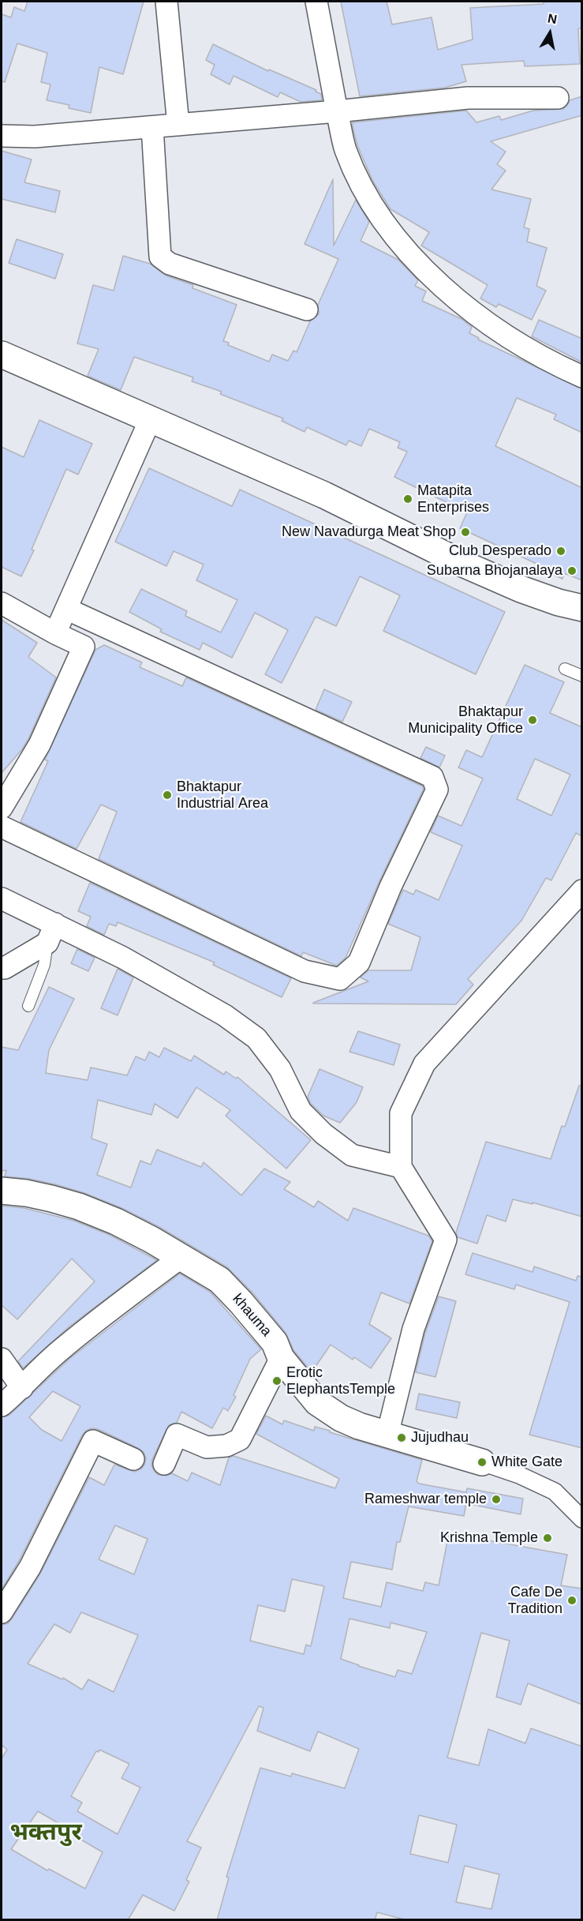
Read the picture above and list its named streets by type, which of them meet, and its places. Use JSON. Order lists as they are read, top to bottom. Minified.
{"streets":{"main road":["khauma"]},"districts":["भक्तपुर"],"places":["Matapita Enterprises","New Navadurga Meat Shop","Club Desperado","Subarna Bhojanalaya","Bhaktapur Municipality Office","Bhaktapur Industrial Area","Erotic ElephantsTemple","Jujudhau","White Gate","Rameshwar temple","Krishna Temple","Cafe De Tradition"],"north":"top"}
